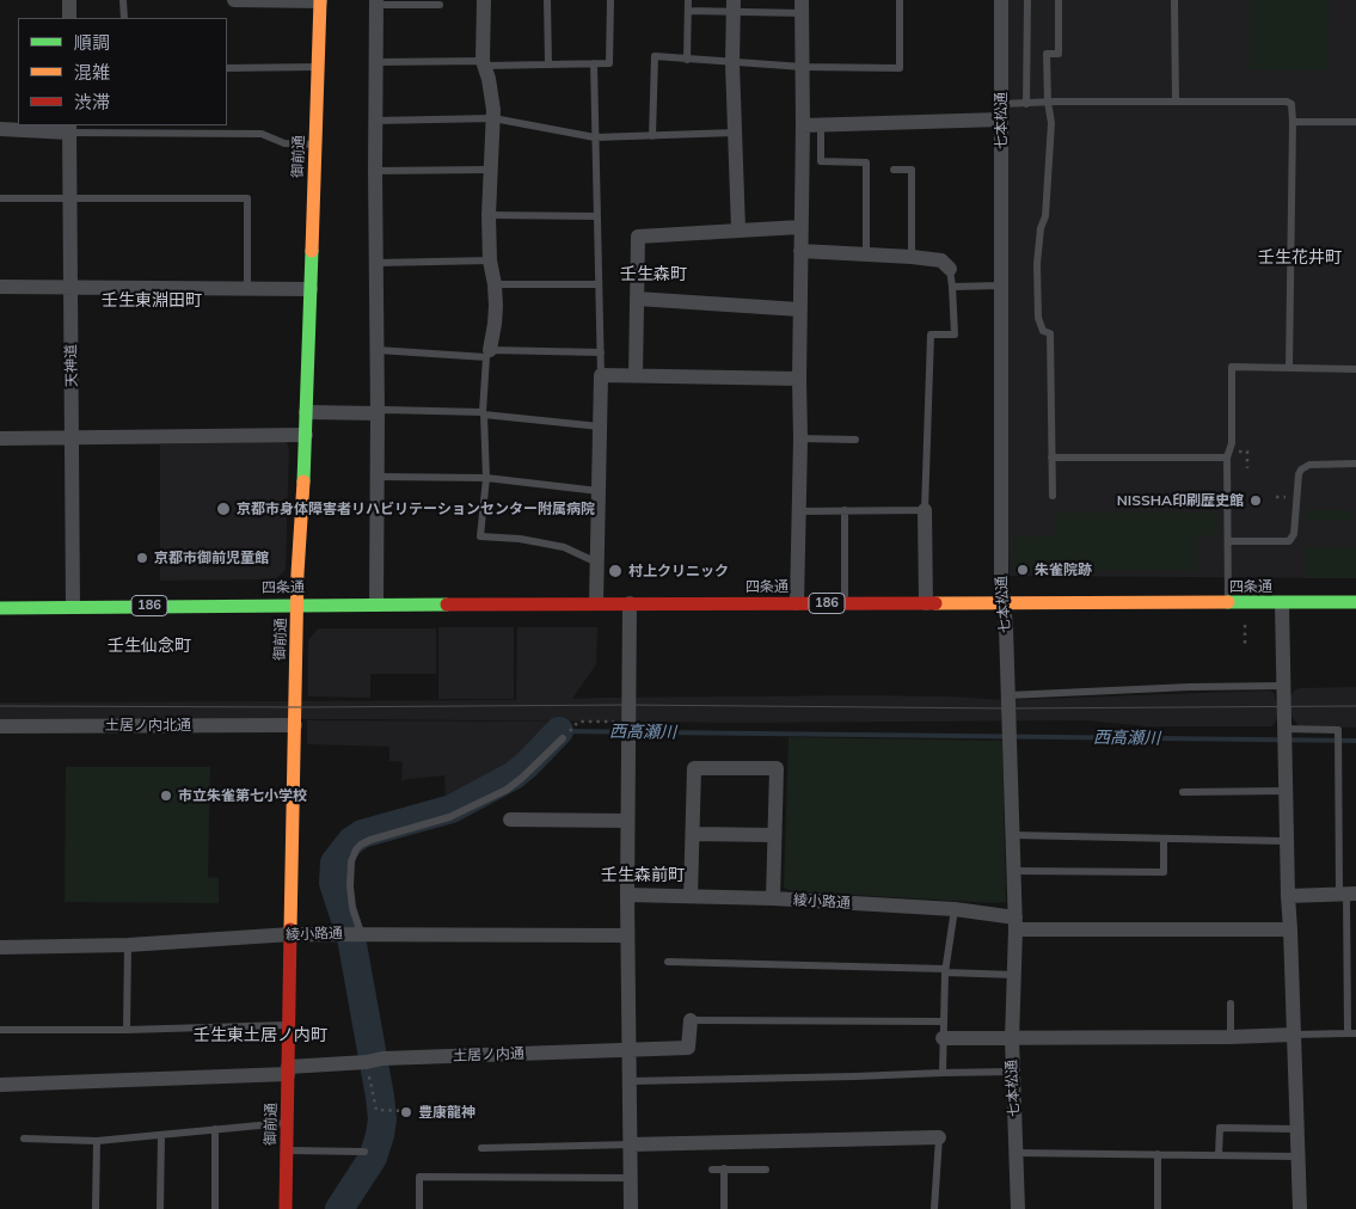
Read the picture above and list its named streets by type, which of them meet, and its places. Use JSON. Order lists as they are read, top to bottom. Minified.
{"streets":{"main road":["御前通","四条通","186"],"street":["七本松通","天神道","土居ノ内北通","綾小路通","土居ノ内通"]},"crossings":[["七本松通","四条通"],["七本松通","綾小路通"],["御前通","四条通"],["御前通","土居ノ内北通"],["御前通","綾小路通"],["御前通","土居ノ内通"],["天神道","四条通"]],"districts":["壬生花井町","壬生森町","壬生東淵田町","壬生仙念町","壬生森前町","壬生東土居ノ内町"],"water":["西高瀬川"],"places":["NISSHA印刷歴史館","京都市身体障害者リハビリテーションセンター附属病院","京都市御前児童館","朱雀院跡","村上クリニック","市立朱雀第七小学校","豊康龍神"],"legend":["順調","混雑","渋滞"]}
